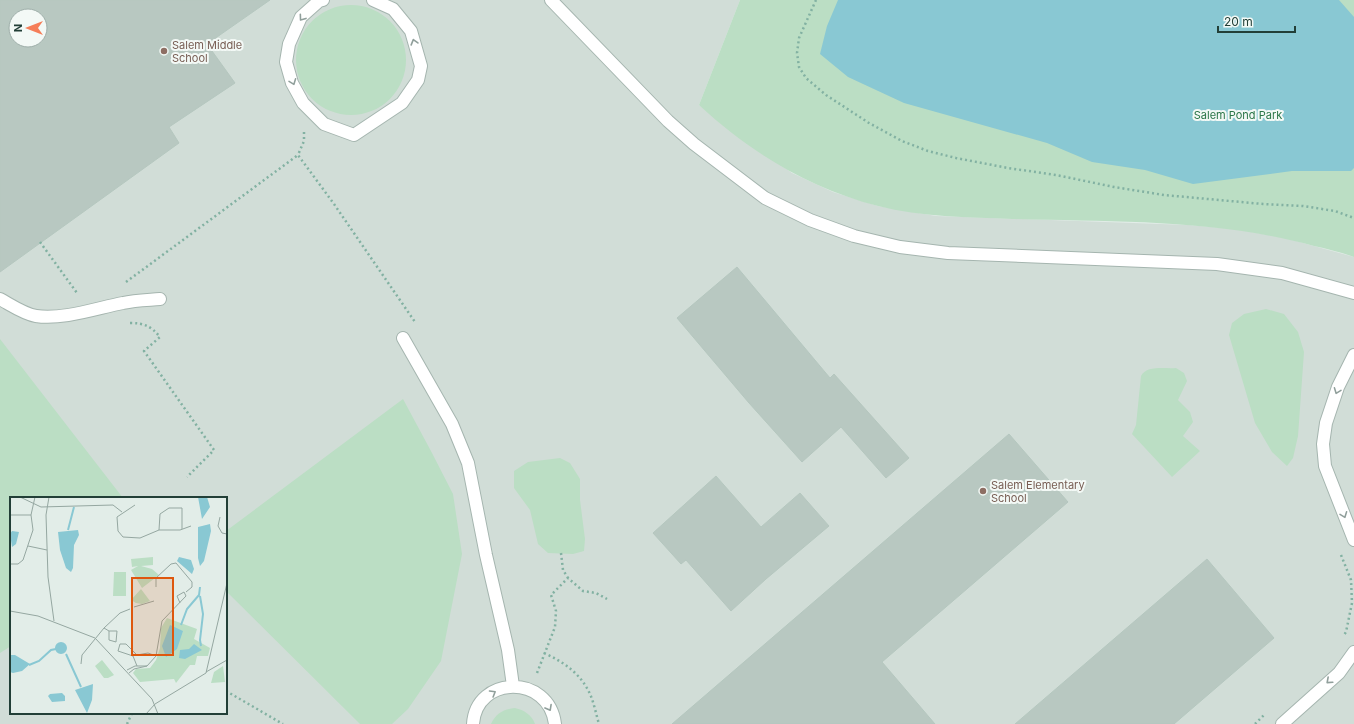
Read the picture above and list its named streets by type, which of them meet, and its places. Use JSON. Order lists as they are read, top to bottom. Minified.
{"parks":["Salem Pond Park"],"places":["Salem Middle School","Salem Elementary School"],"scale_bar":"20 m","north":"left"}
